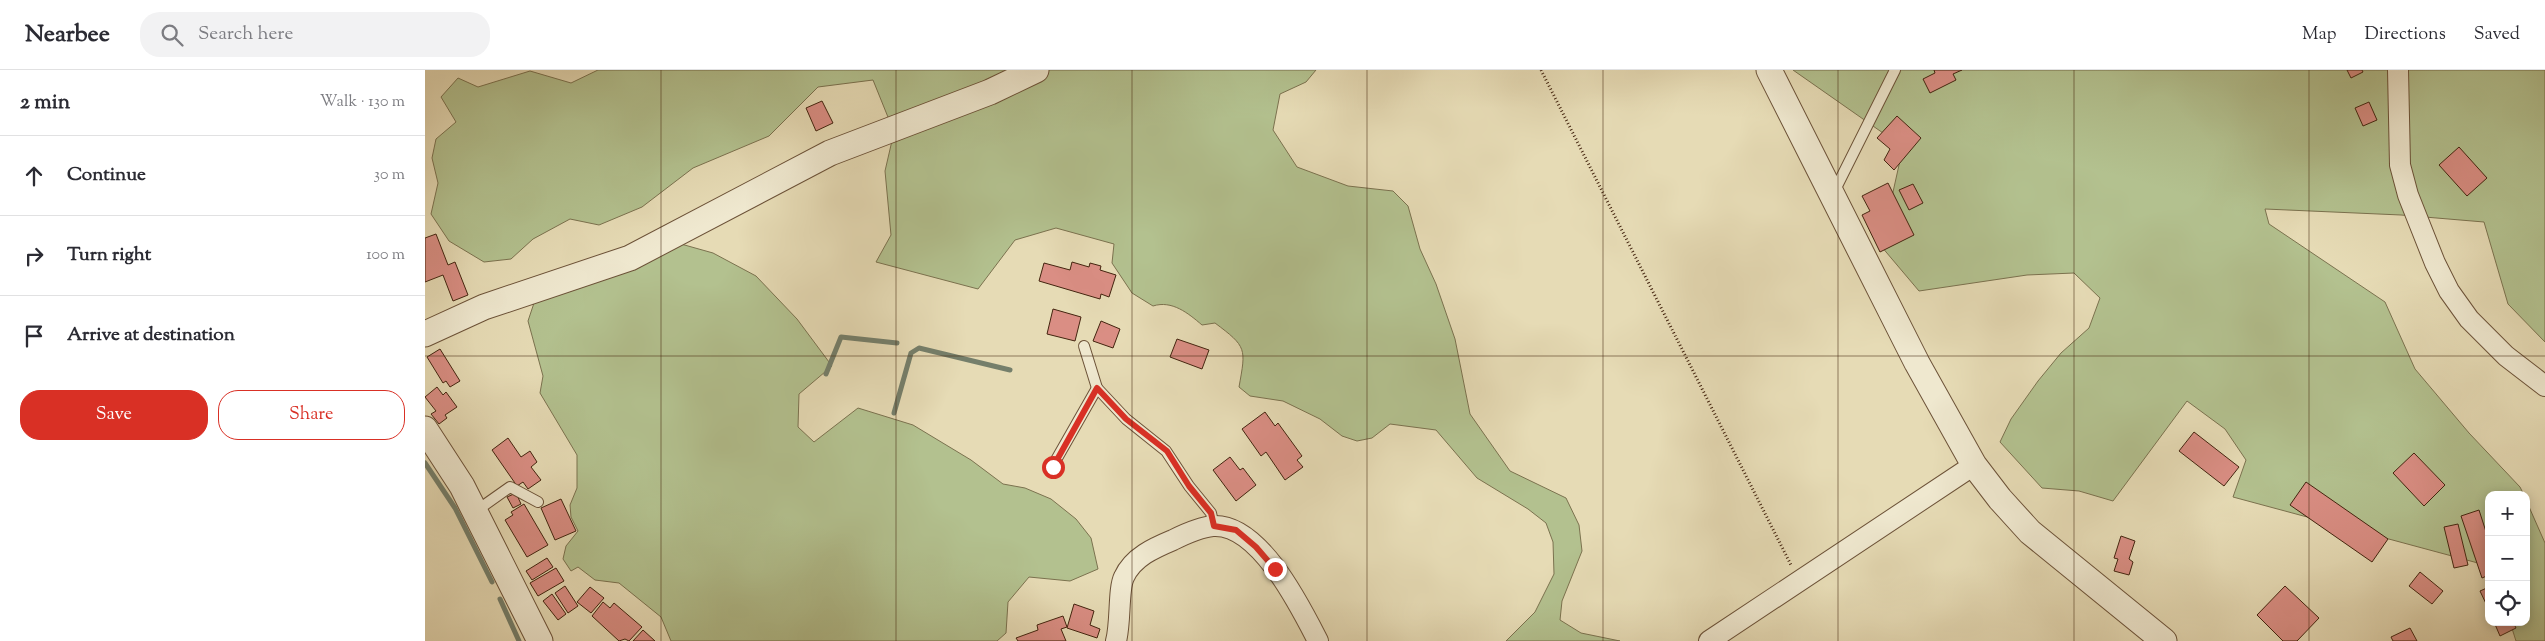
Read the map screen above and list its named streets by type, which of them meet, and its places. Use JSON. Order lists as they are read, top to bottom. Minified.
{"page":{"header":"Nearbee","search":"Search here","nav":["Map","Directions","Saved"],"heading":["2 min","Walk · 130 m"],"list":[["Continue","30 m"],["Turn right","100 m"],"Arrive at destination"],"buttons":["Save","Share"],"map_buttons":["+","−"]}}
